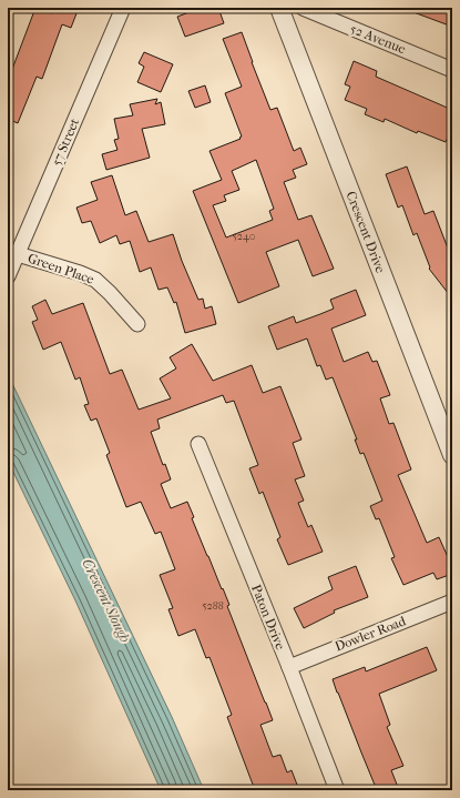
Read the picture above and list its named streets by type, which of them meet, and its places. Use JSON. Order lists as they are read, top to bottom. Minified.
{"streets":{"street":["52 Avenue","57 Street","Crescent Drive","Green Place","Paton Drive","Dowler Road"]},"crossings":[["57 Street","Green Place"],["Paton Drive","Dowler Road"]],"water":["Crescent Slough"],"house_numbers":["5240","5288"]}
